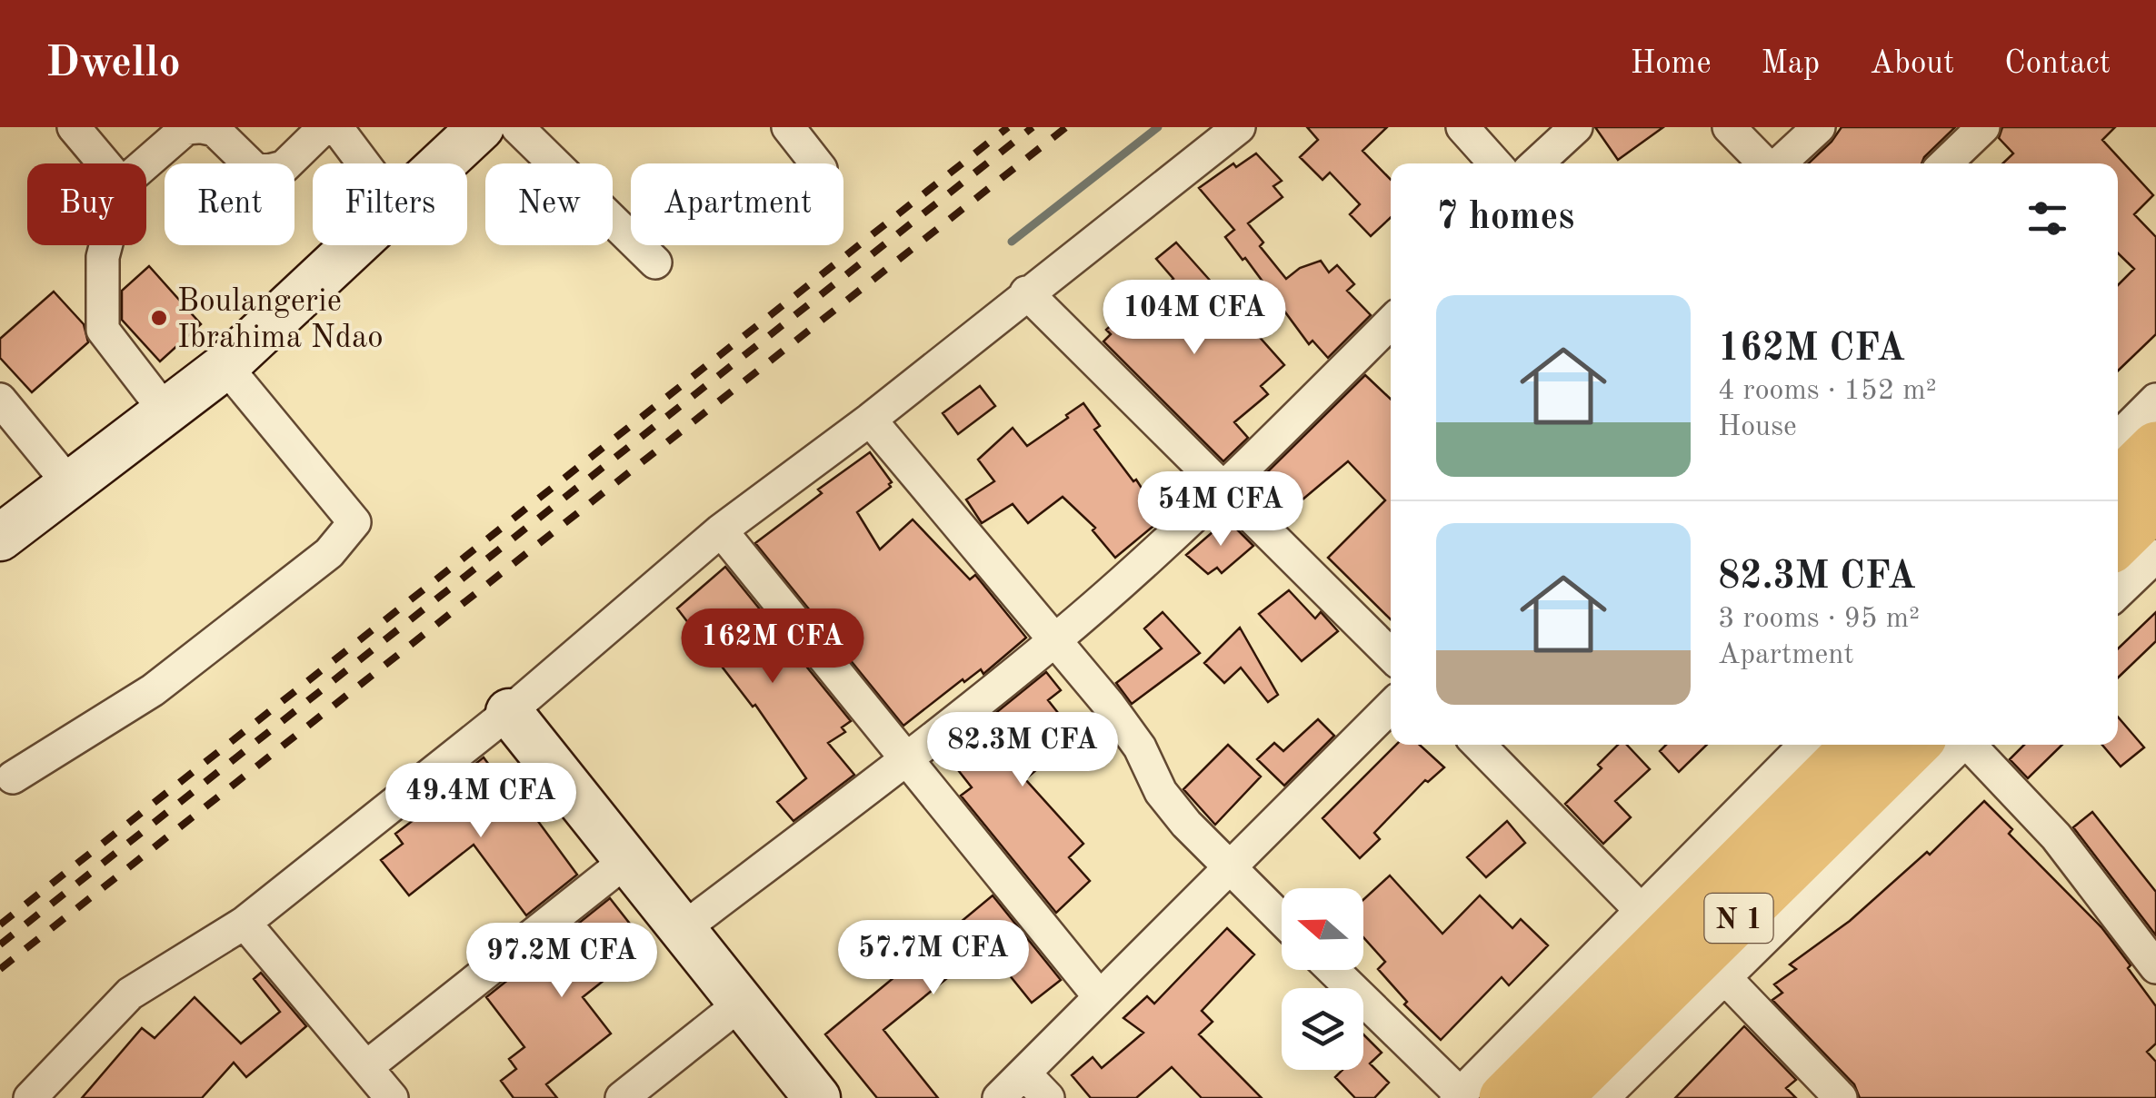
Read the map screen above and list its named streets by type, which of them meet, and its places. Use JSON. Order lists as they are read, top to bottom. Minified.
{"streets":{"highway":["N 1"]},"places":["Boulangerie Ibrahima Ndao"],"north":"left","page":{"header":"Dwello","nav":["Home","Map","About","Contact"],"chip":["Buy","Rent","Filters","New","Apartment"],"heading":"7 homes","list":[{"name":"162M CFA","note":"4 rooms · 152 m² · House"},{"name":"82.3M CFA","note":"3 rooms · 95 m² · Apartment"}],"price":["104M CFA","54M CFA","162M CFA","82.3M CFA","49.4M CFA","57.7M CFA","97.2M CFA"]}}
